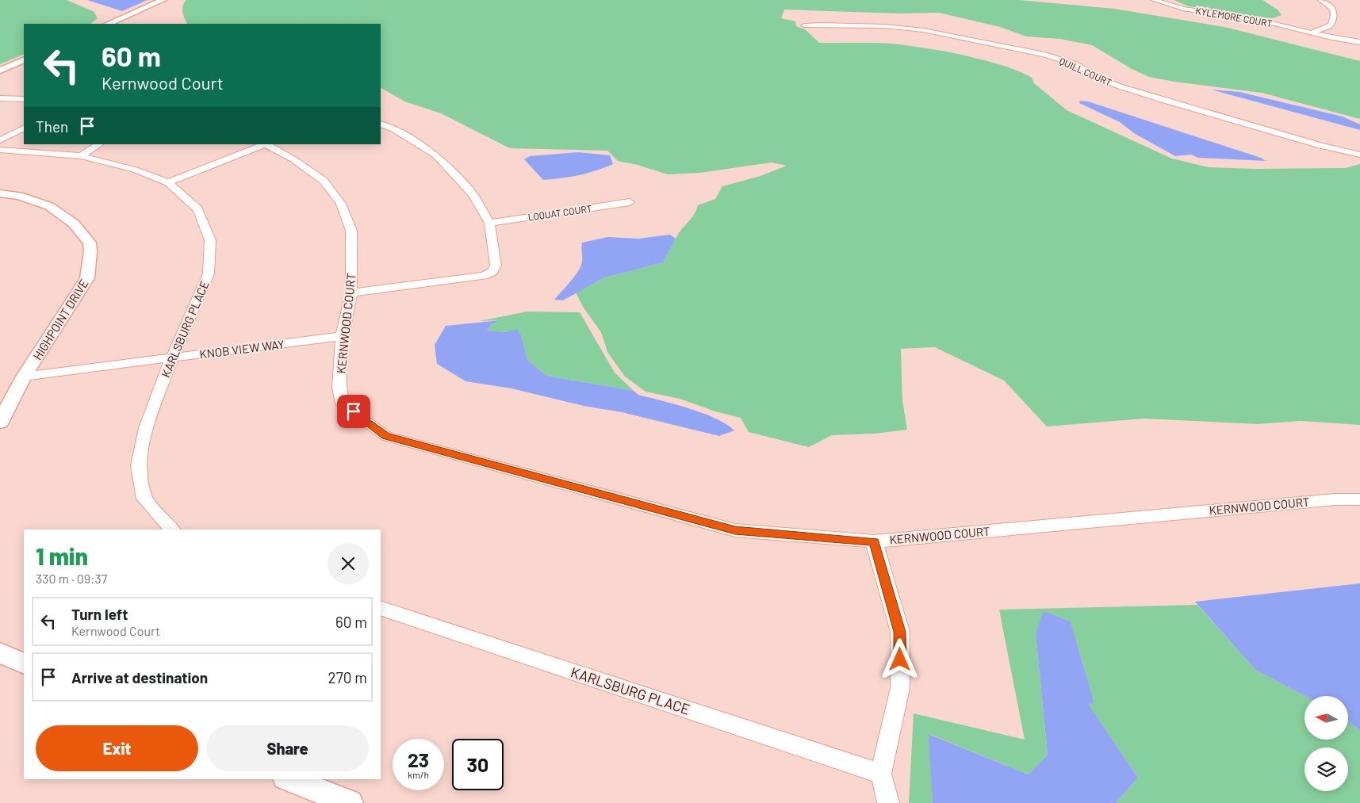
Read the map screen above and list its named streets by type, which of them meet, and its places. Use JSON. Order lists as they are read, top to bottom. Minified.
{"streets":{"street":["KYLEMORE COURT","QUILL COURT","LOQUAT COURT","HIGHPOINT DRIVE","KERNWOOD COURT","KARLSBURG PLACE","KNOB VIEW WAY"]},"crossings":[["HIGHPOINT DRIVE","KNOB VIEW WAY"],["KERNWOOD COURT","KNOB VIEW WAY"],["KARLSBURG PLACE","KNOB VIEW WAY"]],"north":"left","page":{"turn":["60 m","Kernwood Court"],"then":"Then","heading":["1 min","330 m · 09:37"],"list":[{"name":"Turn left","note":"Kernwood Court","value":"60 m"},{"name":"Arrive at destination","value":"270 m"}],"buttons":["Exit","Share"],"speed":"23 km/h","limit":"30"}}
